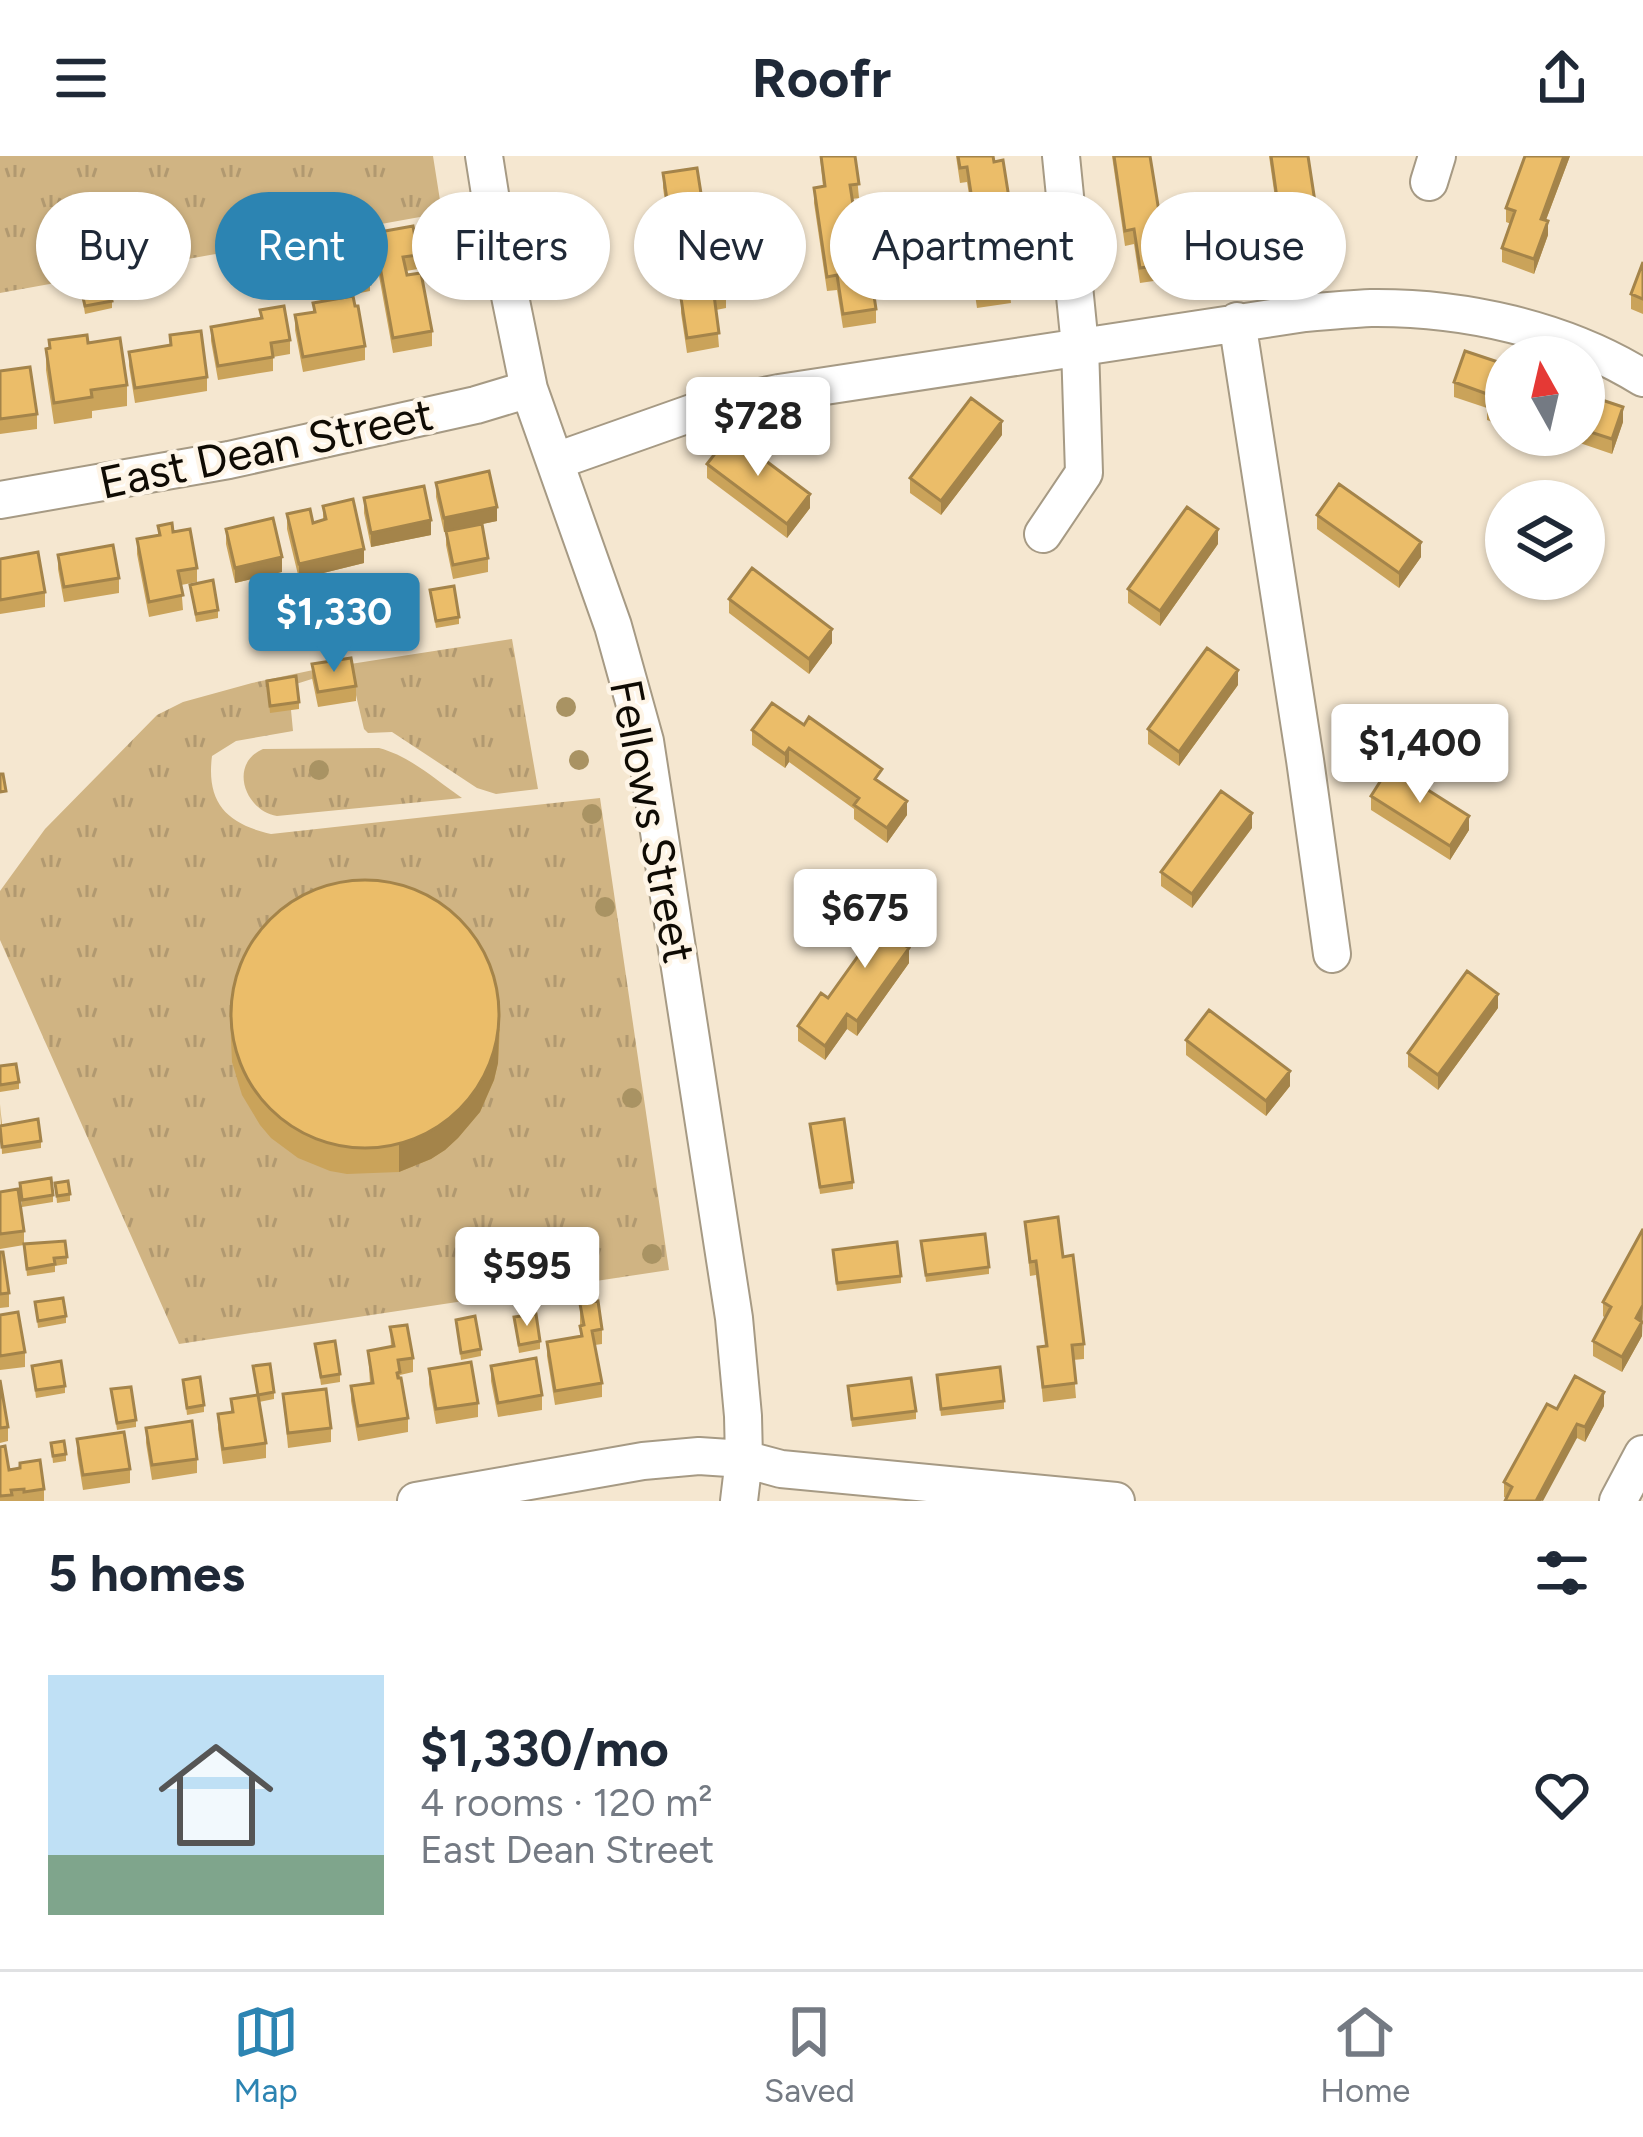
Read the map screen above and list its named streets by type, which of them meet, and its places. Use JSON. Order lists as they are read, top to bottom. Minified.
{"streets":{"street":["East Dean Street","Fellows Street"]},"crossings":[["East Dean Street","Fellows Street"]],"north":"top","page":{"header":"Roofr","chip":["Buy","Rent","Filters","New","Apartment","House"],"price":["$728","$1,330","$1,400","$675","$595"],"heading":"5 homes","list":[{"name":"$1,330/mo","note":"4 rooms · 120 m² · East Dean Street"}],"tabs":["Map","Saved","Home"]}}
